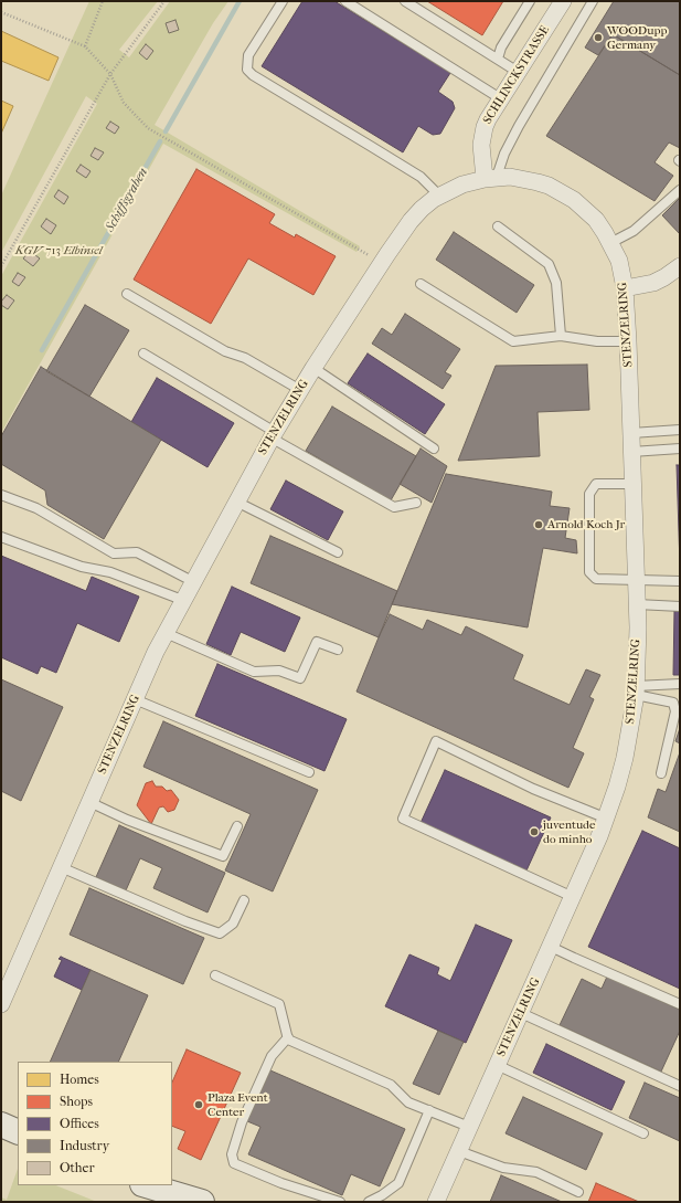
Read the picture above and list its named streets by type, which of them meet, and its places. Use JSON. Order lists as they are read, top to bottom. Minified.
{"streets":{"street":["SCHLINCKSTRASSE","STENZELRING"]},"crossings":[["SCHLINCKSTRASSE","STENZELRING"]],"water":["Schiffsgraben"],"parks":["KGV 713 Elbinsel"],"places":["WOODupp Germany","Arnold Koch Jr","juventude do minho","Plaza Event Center"],"legend":["Homes","Shops","Offices","Industry","Other"]}
